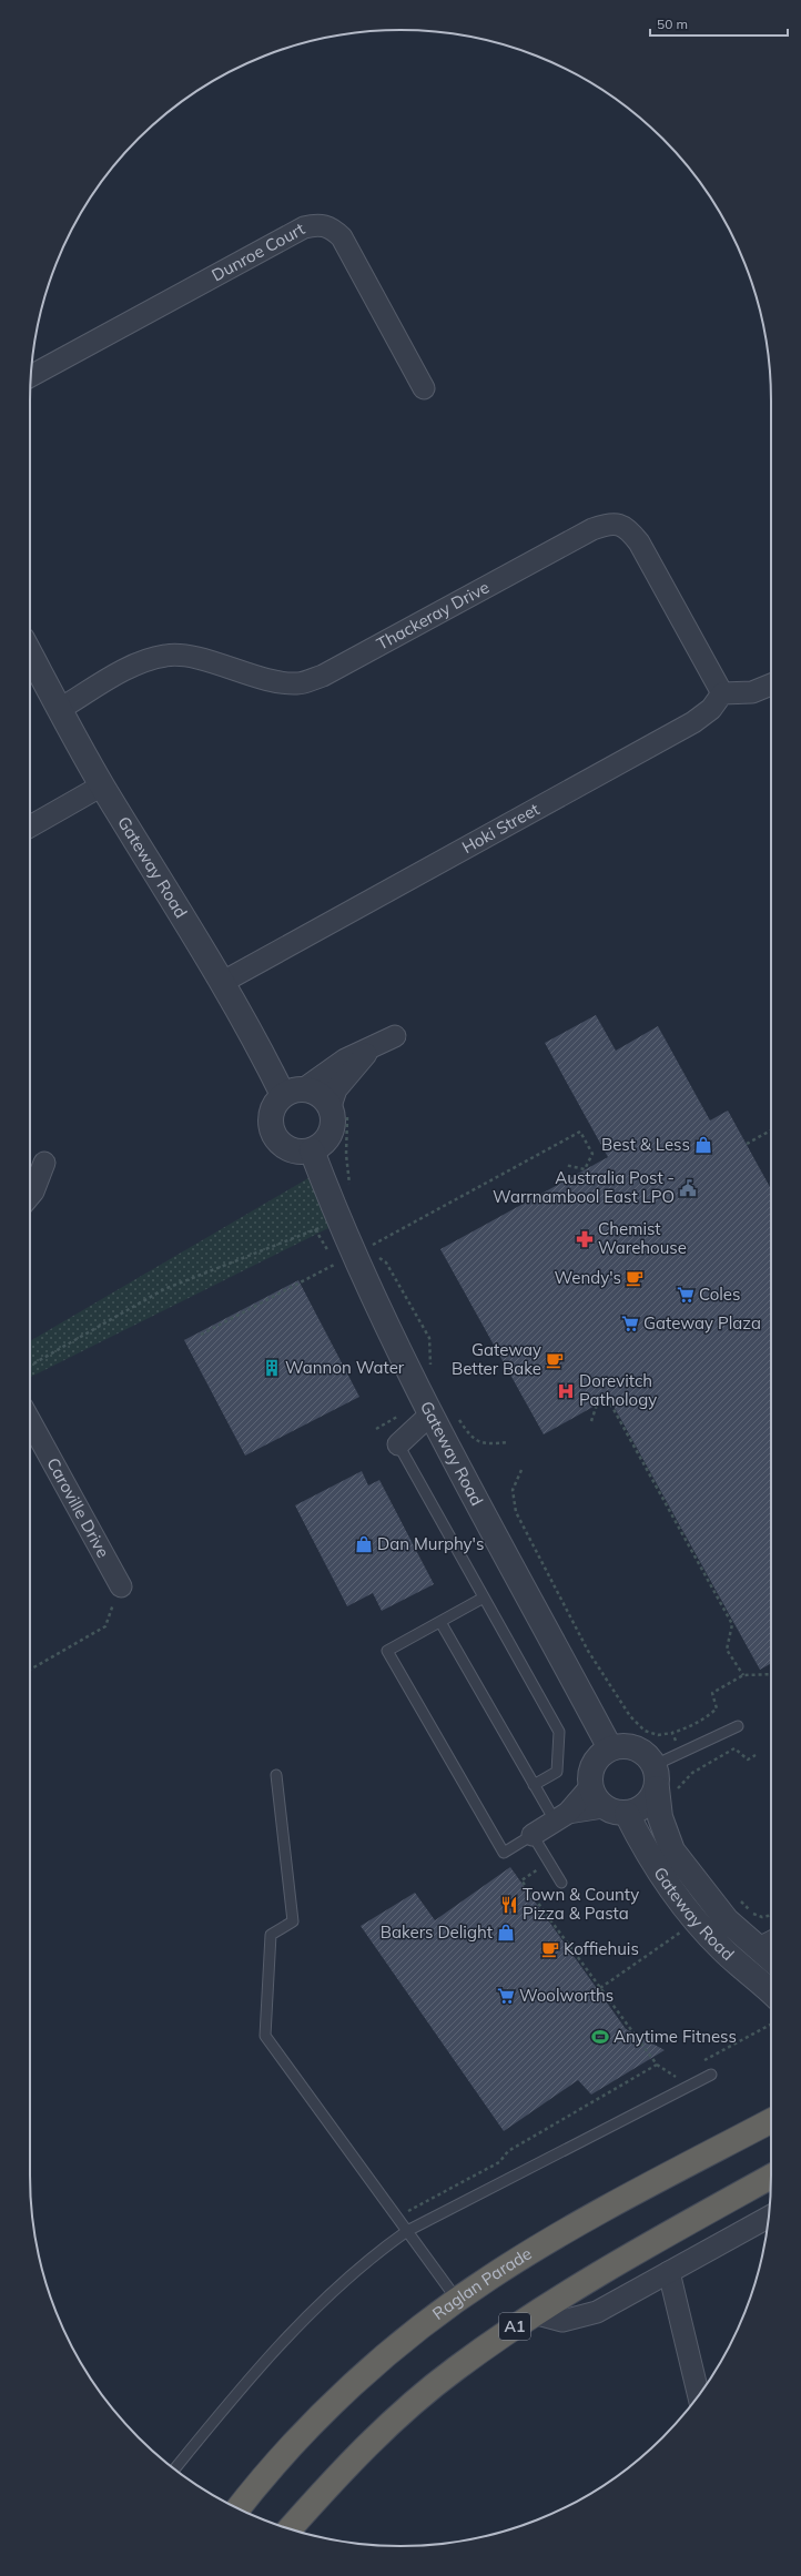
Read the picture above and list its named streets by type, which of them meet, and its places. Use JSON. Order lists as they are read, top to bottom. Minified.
{"streets":{"highway":["Raglan Parade","A1"],"street":["Dunroe Court","Thackeray Drive","Hoki Street","Gateway Road","Caroville Drive"]},"crossings":[["Thackeray Drive","Hoki Street"],["Thackeray Drive","Gateway Road"],["Hoki Street","Gateway Road"]],"places":{"shop":["Best & Less","Dan Murphy's","Bakers Delight"],"public building":["Australia Post - Warrnambool East LPO"],"pharmacy":["Chemist Warehouse"],"cafe":["Wendy's","Gateway Better Bake","Koffiehuis"],"supermarket":["Coles","Gateway Plaza","Woolworths"],"building":["Wannon Water"],"hospital":["Dorevitch Pathology"],"restaurant":["Town & County Pizza & Pasta"],"sports":["Anytime Fitness"]},"scale_bar":"50 m"}
